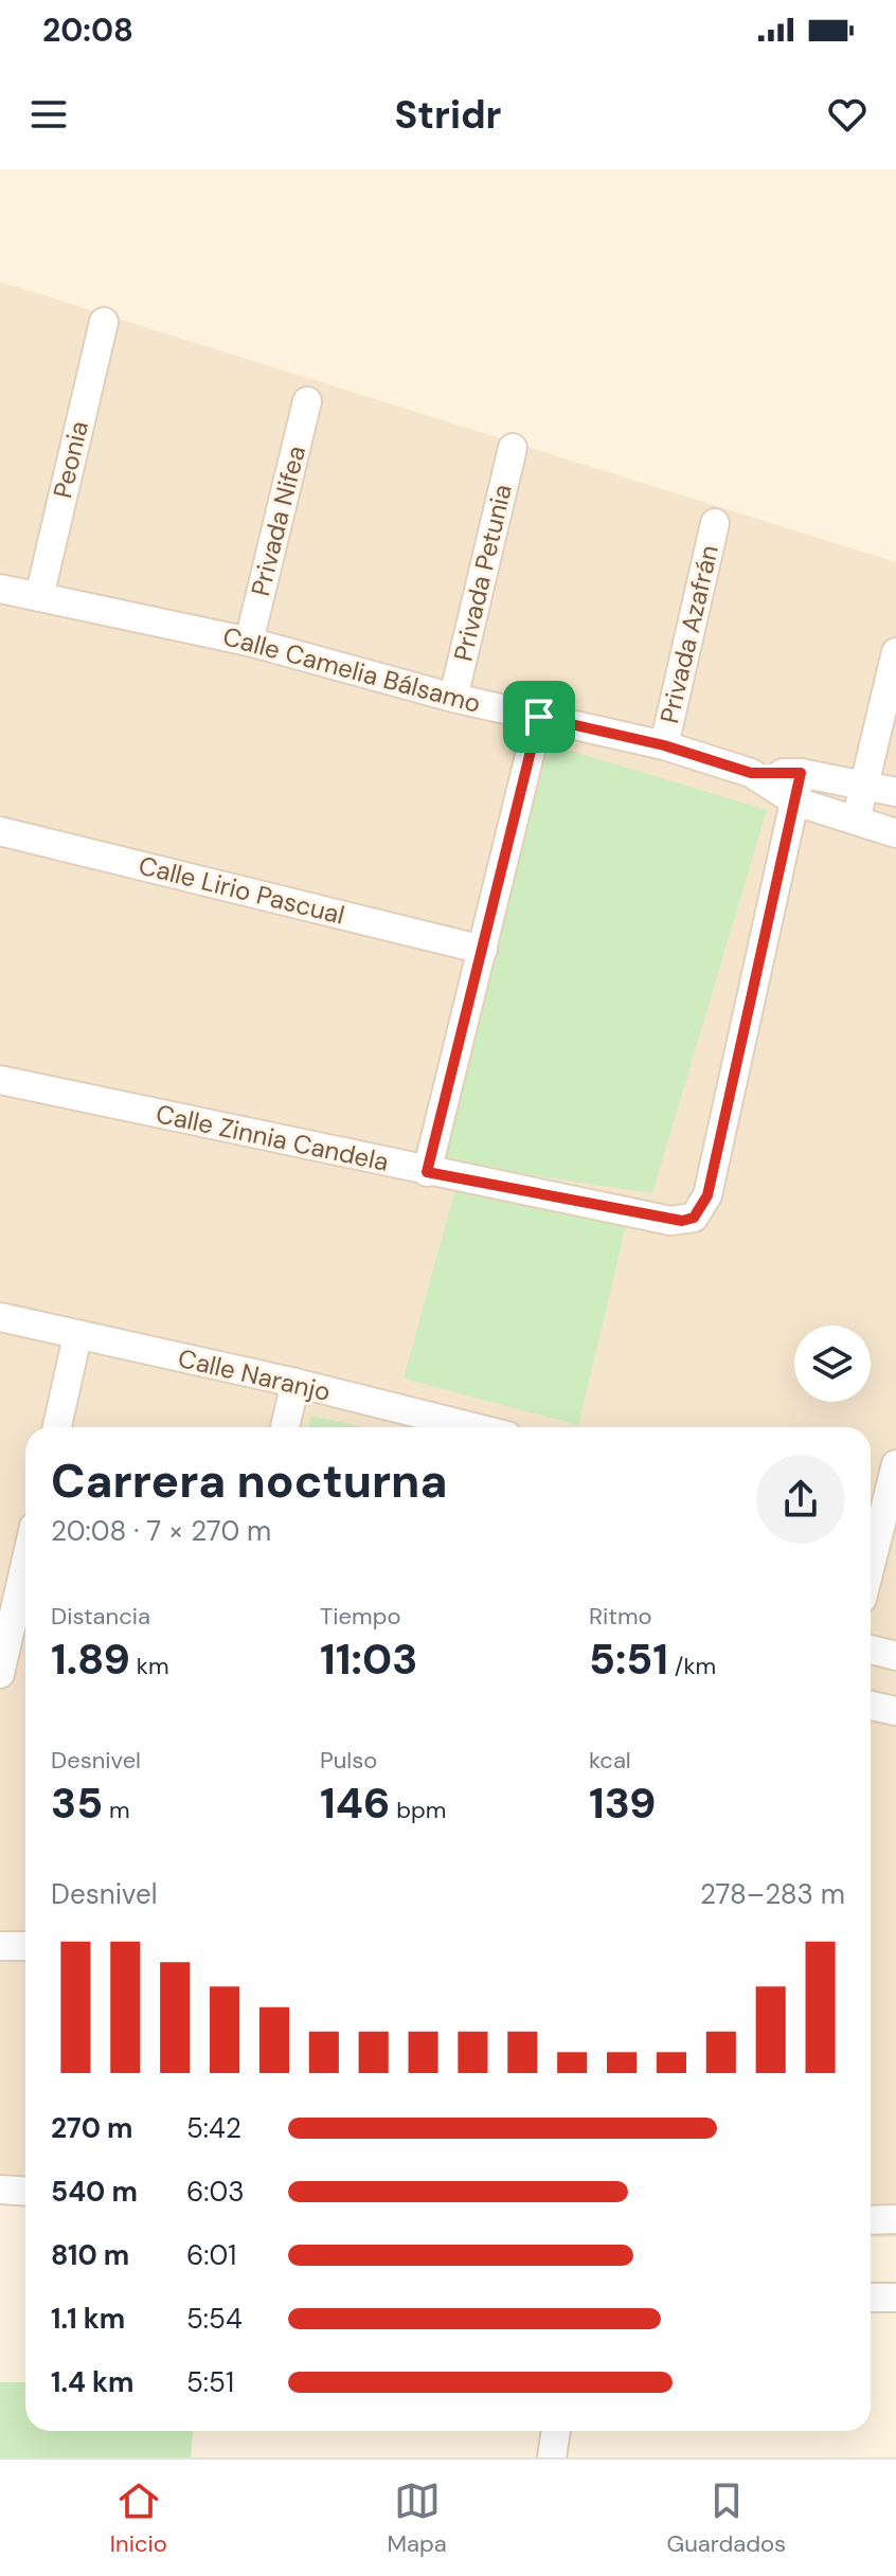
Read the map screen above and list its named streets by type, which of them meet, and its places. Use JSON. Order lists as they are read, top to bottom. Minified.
{"streets":{"street":["Peonia","Privada Nifea","Privada Petunia","Privada Azafrán","Calle Camelia Bálsamo","Calle Lirio Pascual","Calle Zinnia Candela","Calle Naranjo"]},"crossings":[["Peonia","Calle Camelia Bálsamo"],["Privada Nifea","Calle Camelia Bálsamo"],["Privada Petunia","Calle Camelia Bálsamo"],["Privada Azafrán","Calle Camelia Bálsamo"],["Calle Camelia Bálsamo","Calle Zinnia Candela"]],"page":{"status":"20:08","header":"Stridr","heading":["Carrera nocturna","20:08 · 7 × 270 m"],"stats":[["Distancia","1.89 km"],["Tiempo","11:03"],["Ritmo","5:51 /km"],["Desnivel","35 m"],["Pulso","146 bpm"],["kcal","139"]],"chart":["Desnivel","278–283 m"],"list":[{"name":"270 m","note":"5:42"},{"name":"540 m","note":"6:03"},{"name":"810 m","note":"6:01"},{"name":"1.1 km","note":"5:54"},{"name":"1.4 km","note":"5:51"}],"tabs":["Inicio","Mapa","Guardados"]}}
